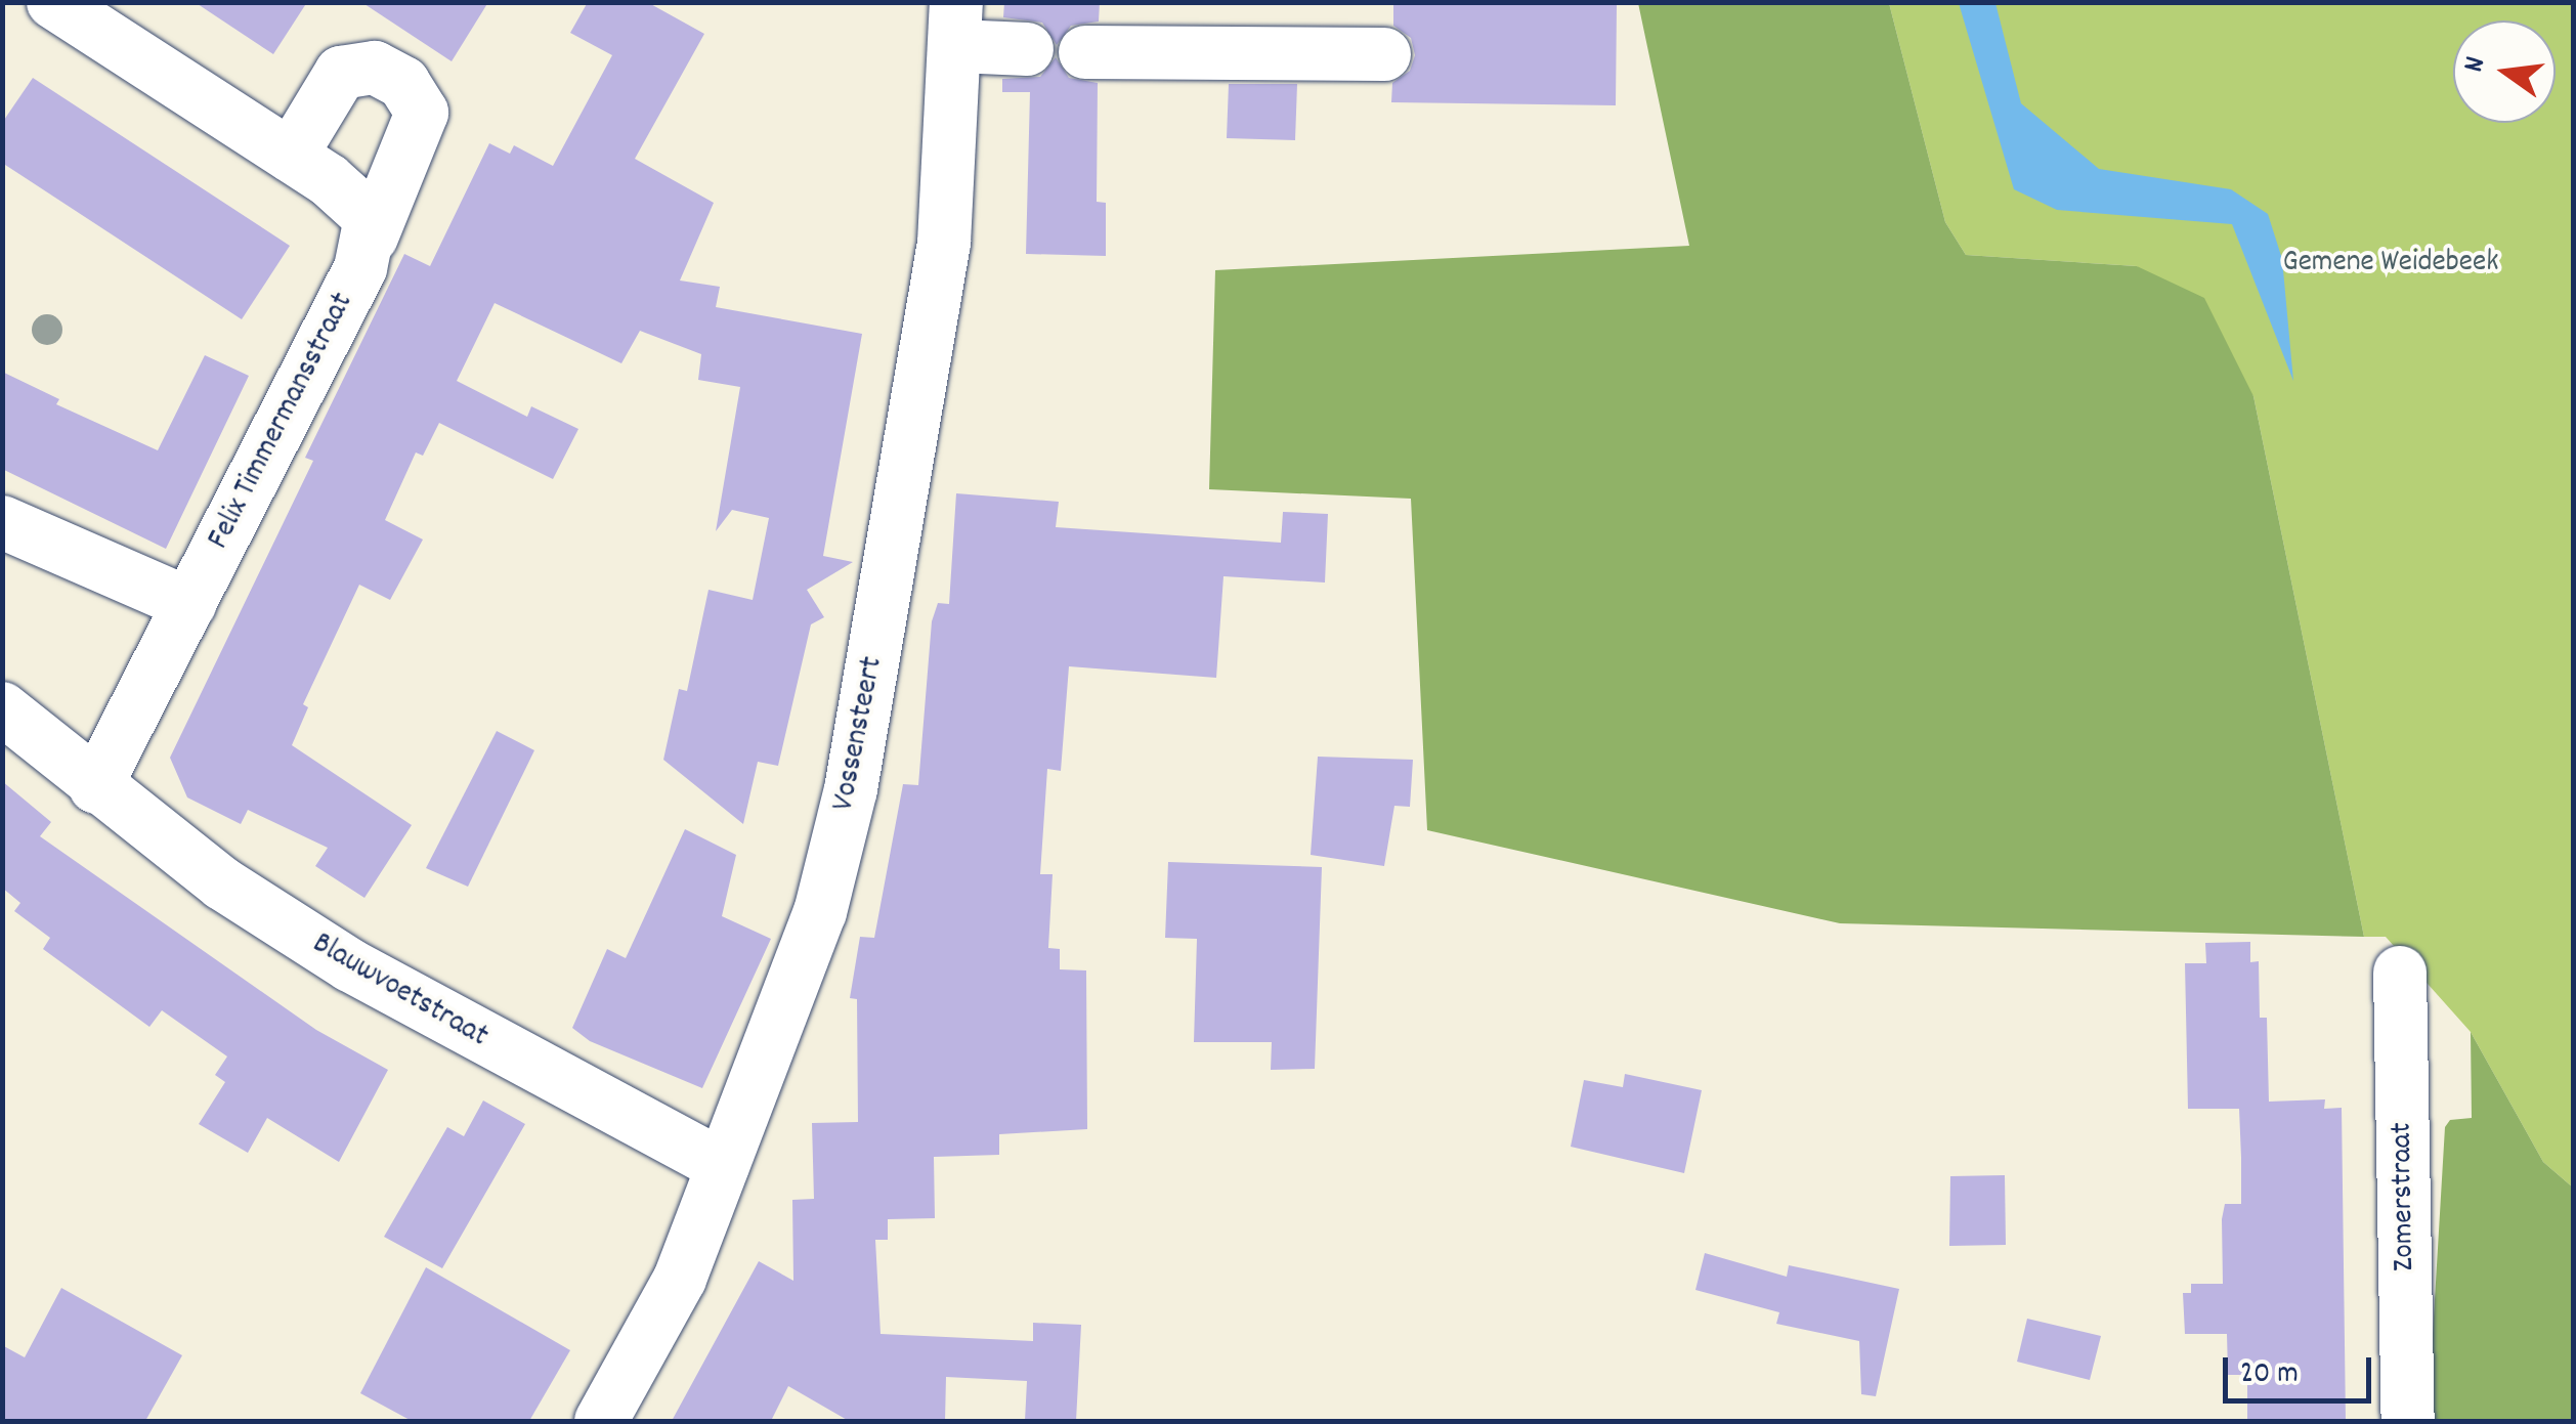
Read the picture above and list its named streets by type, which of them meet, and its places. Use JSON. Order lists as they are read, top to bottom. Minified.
{"streets":{"street":["Felix Timmermansstraat","Vossensteert","Blauwvoetstraat","Zomerstraat"]},"crossings":[["Vossensteert","Blauwvoetstraat"]],"parks":["Gemene Weidebeek"],"scale_bar":"20 m","north":"left"}
